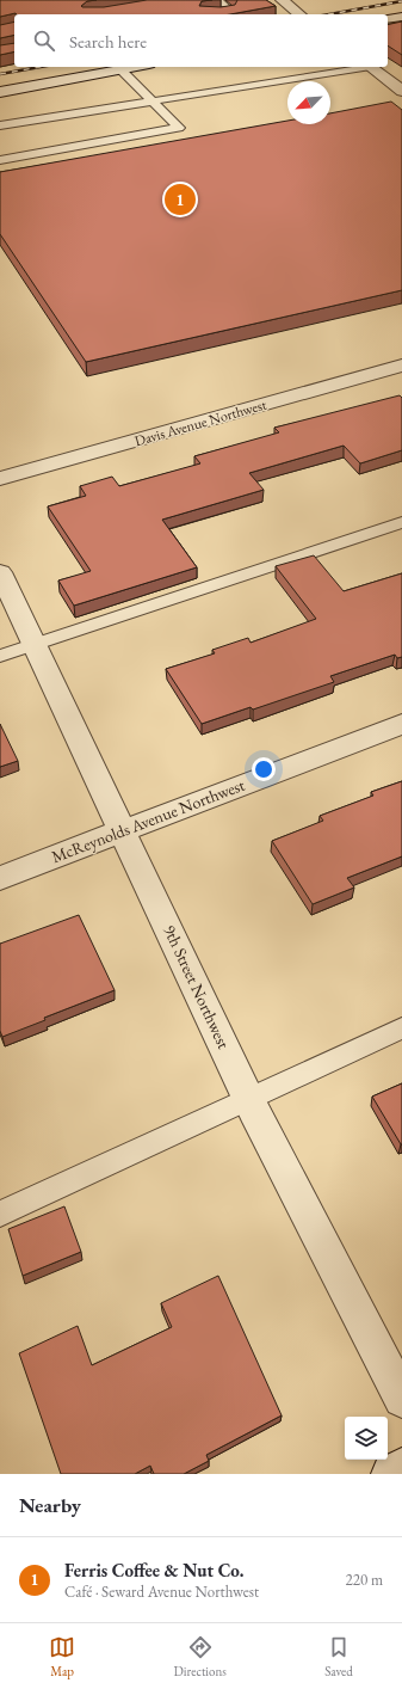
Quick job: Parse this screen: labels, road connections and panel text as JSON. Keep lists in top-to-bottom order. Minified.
{"streets":{"street":["Davis Avenue Northwest","McReynolds Avenue Northwest","9th Street Northwest"]},"crossings":[["McReynolds Avenue Northwest","9th Street Northwest"]],"north":"bottom left","page":{"search":"Search here","pins":"1","heading":"Nearby","list":[{"mark":"1","name":"Ferris Coffee & Nut Co.","note":"Café · Seward Avenue Northwest","value":"220 m"}],"nav":["Map","Directions","Saved"]}}
